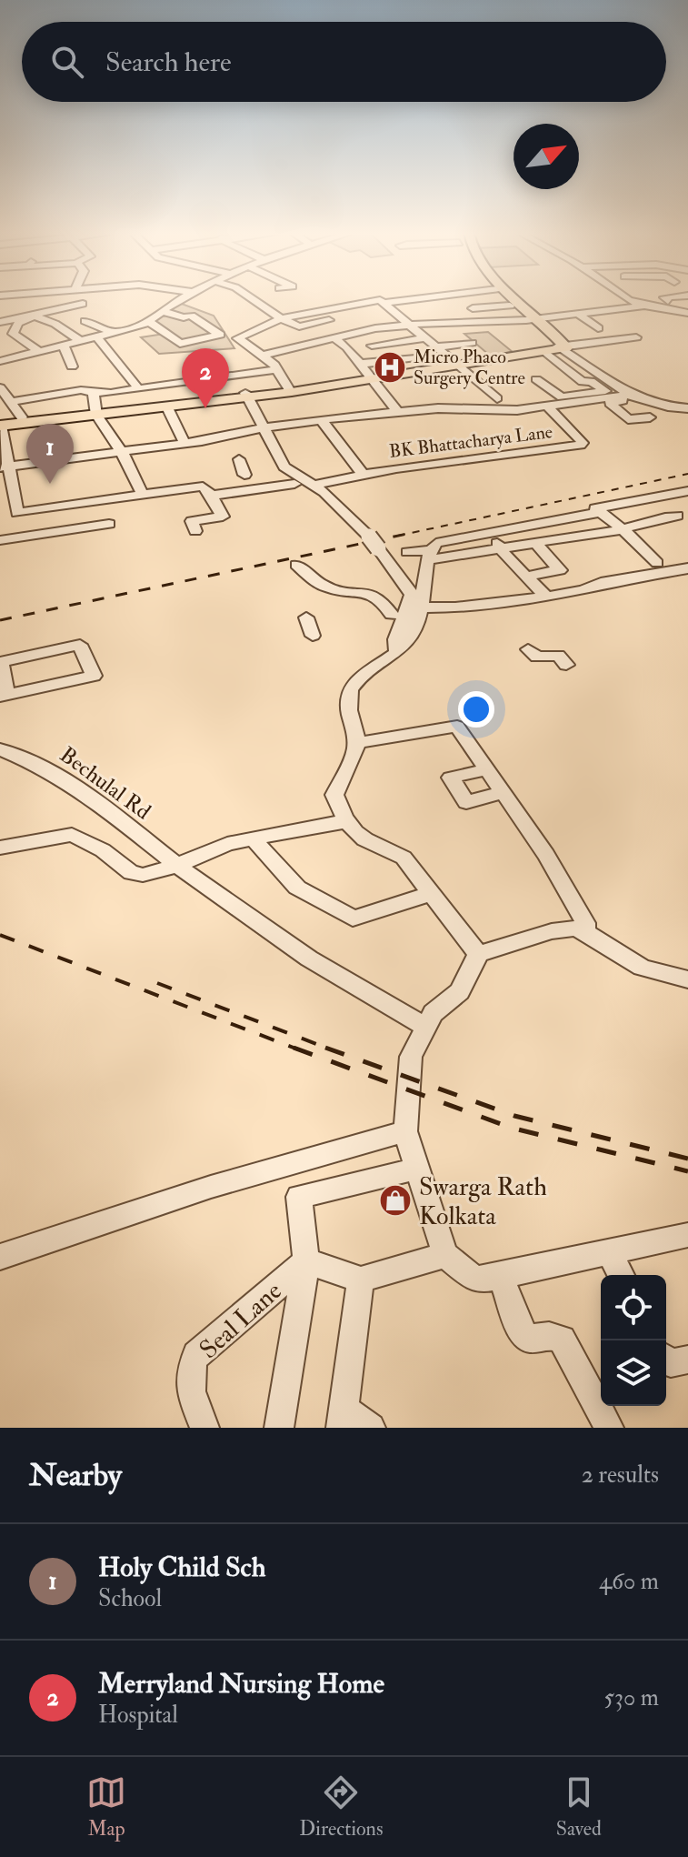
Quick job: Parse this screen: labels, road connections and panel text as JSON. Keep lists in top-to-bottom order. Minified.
{"streets":{"street":["BK Bhattacharya Lane","Bechulal Rd","Seal Lane"]},"places":{"hospital":["Micro Phaco Surgery Centre"],"shop":["Swarga Rath Kolkata"]},"north":"top right","page":{"search":"Search here","pins":["2","1"],"heading":["Nearby","2 results"],"list":[{"mark":"1","name":"Holy Child Sch","note":"School","value":"460 m"},{"mark":"2","name":"Merryland Nursing Home","note":"Hospital","value":"530 m"}],"nav":["Map","Directions","Saved"]}}
